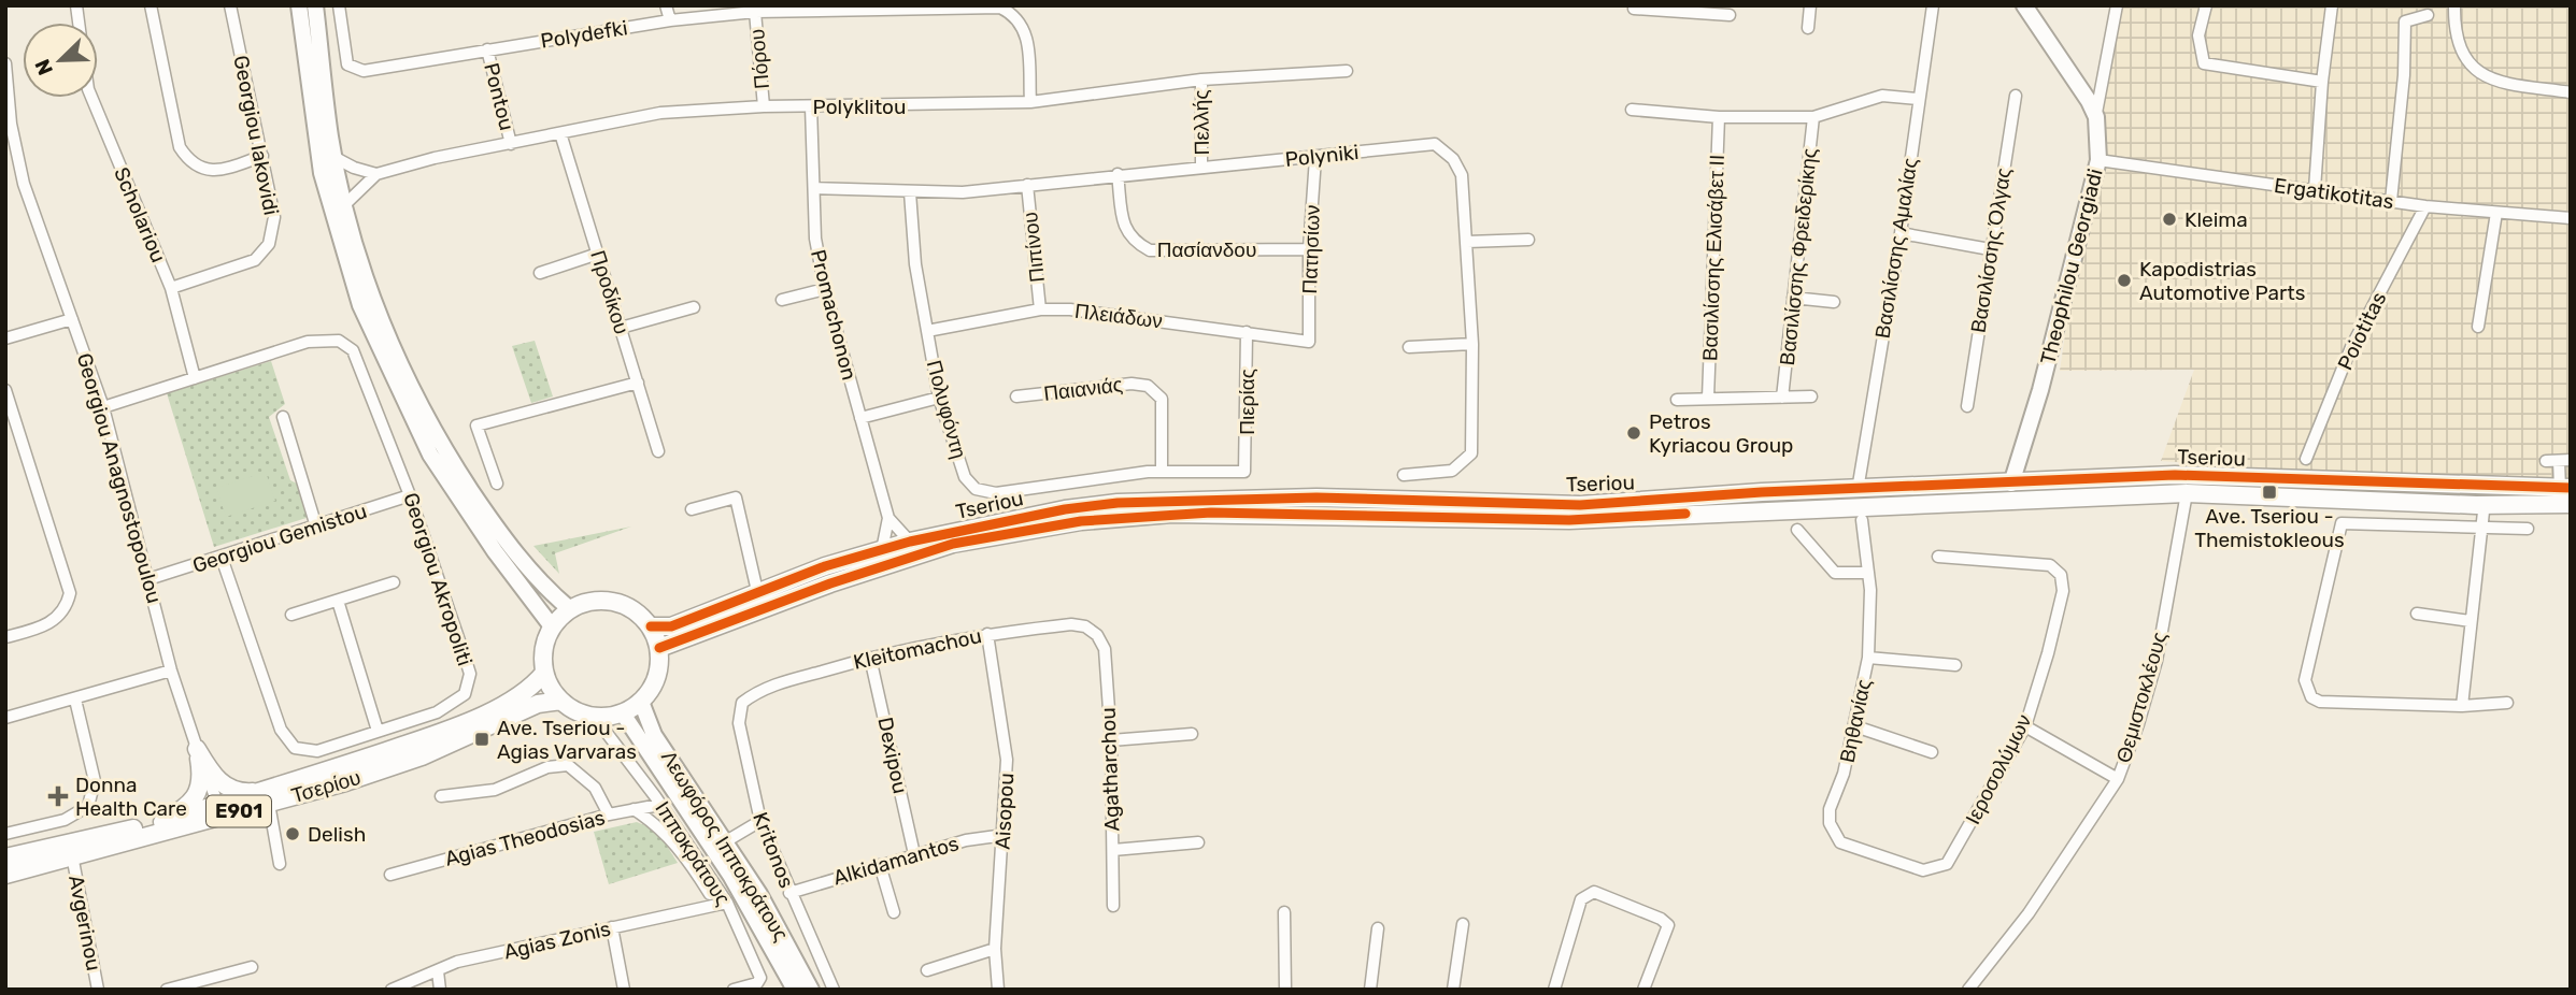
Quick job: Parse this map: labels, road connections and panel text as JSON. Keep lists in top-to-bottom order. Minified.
{"streets":{"main road":["Theophilou Georgiadi","Tseriou","Τσερίου","E901","Λεωφόρος Ιπποκράτους"],"street":["Polydefki","Πόρου","Pontou","Polyklitou","Πελλής","Georgiou Iakovidi","Polyniki","Ergatikotitas","Scholariou","Πιπίνου","Βασιλίσσης Αμαλίας","Πασίανδου","Πατησίων","Βασιλίσσης Όλγας","Βασιλίσσης Φρειδερίκης","Βασιλίσσης Ελισάβετ ΙΙ","Προδίκου","Promachonon","Πλειάδων","Poiotitas","Παιανιάς","Πιερίας","Πολυφόντη","Georgiou Anagnostopoulou","Georgiou Gemistou","Georgiou Akropoliti","Kleitomachou","Θεμιστοκλέους","Βηθανίας","Dexipou","Agatharchou","Ιεροσολύμων","Aisopou","Agias Theodosias","Kritonos","Ιπποκράτους","Alkidamantos","Avgerinou","Agias Zonis"]},"crossings":[["Polydefki","Πόρου"],["Polydefki","Pontou"],["Polydefki","Polyklitou"],["Πόρου","Polyklitou"],["Pontou","Polyklitou"],["Polyklitou","Πελλής"],["Polyklitou","Προδίκου"],["Polyklitou","Promachonon"],["Πελλής","Polyniki"],["Georgiou Iakovidi","Scholariou"],["Polyniki","Πιπίνου"],["Polyniki","Πασίανδου"],["Polyniki","Πατησίων"],["Polyniki","Promachonon"],["Polyniki","Πολυφόντη"],["Ergatikotitas","Theophilou Georgiadi"],["Ergatikotitas","Poiotitas"],["Scholariou","Georgiou Akropoliti"],["Πιπίνου","Πλειάδων"],["Βασιλίσσης Αμαλίας","Tseriou"],["Πασίανδου","Πατησίων"],["Πατησίων","Πλειάδων"],["Theophilou Georgiadi","Tseriou"],["Promachonon","Tseriou"],["Πλειάδων","Πιερίας"],["Πλειάδων","Πολυφόντη"],["Παιανιάς","Πολυφόντη"],["Πιερίας","Πολυφόντη"],["Tseriou","Θεμιστοκλέους"],["Tseriou","Τσερίου"],["Tseriou","Λεωφόρος Ιπποκράτους"],["Georgiou Anagnostopoulou","Georgiou Gemistou"],["Georgiou Anagnostopoulou","Georgiou Akropoliti"],["Georgiou Anagnostopoulou","E901"],["Georgiou Gemistou","Georgiou Akropoliti"],["Kleitomachou","Dexipou"],["Kleitomachou","Agatharchou"],["Kleitomachou","Aisopou"],["Kleitomachou","Kritonos"],["Βηθανίας","Ιεροσολύμων"],["Dexipou","Alkidamantos"],["Τσερίου","E901"],["Τσερίου","Λεωφόρος Ιπποκράτους"],["Τσερίου","Avgerinou"],["Aisopou","Alkidamantos"],["Agias Theodosias","Ιπποκράτους"],["Kritonos","Alkidamantos"],["Ιπποκράτους","Agias Zonis"]],"places":{"other":["Kleima","Kapodistrias Automotive Parts","Petros Kyriacou Group","Delish"],"transit":["Ave. Tseriou - Themistokleous","Ave. Tseriou - Agias Varvaras"],"health":["Donna Health Care"]},"north":"bottom left"}
